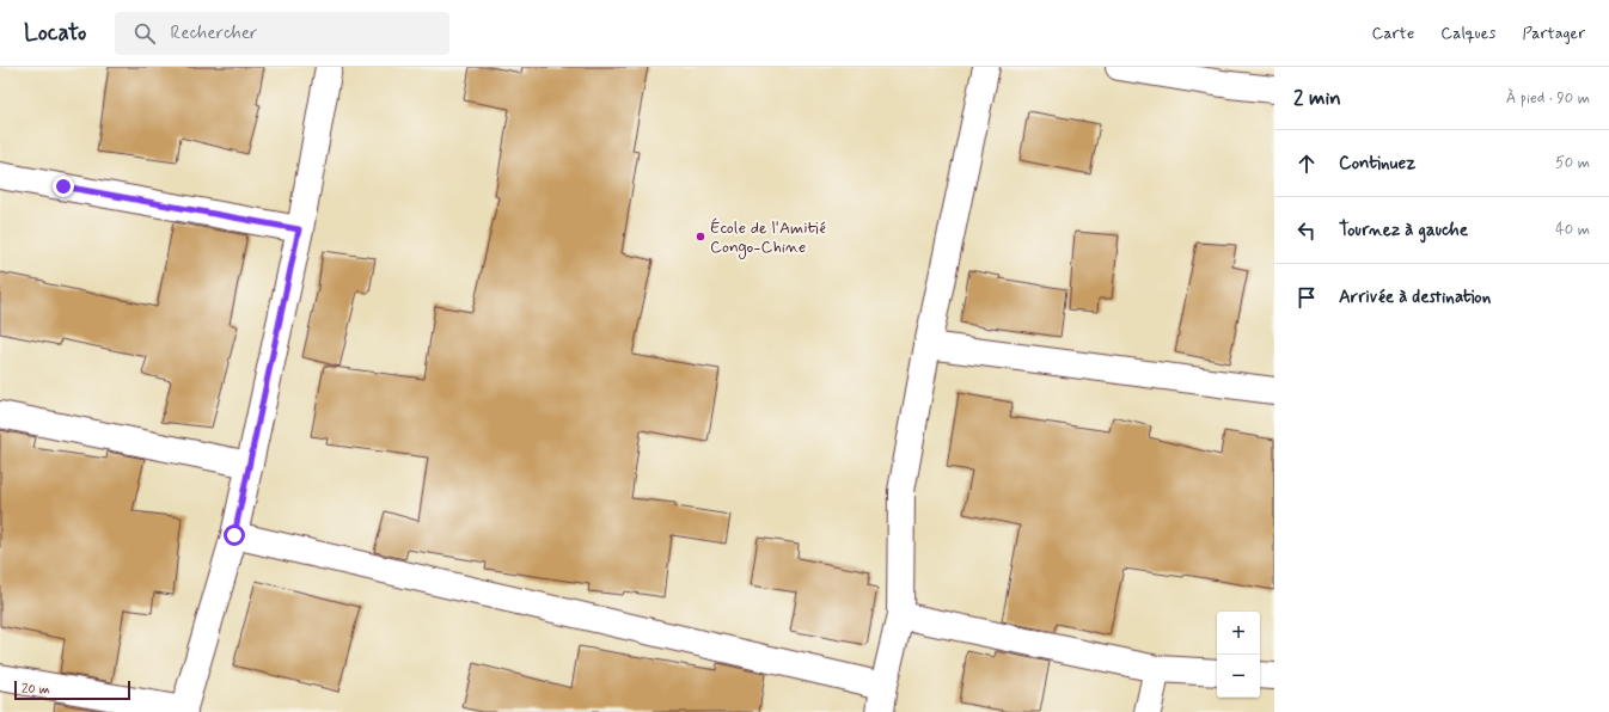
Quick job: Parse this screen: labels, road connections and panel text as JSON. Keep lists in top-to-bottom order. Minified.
{"places":["École de l'Amitié Congo-Chine"],"scale_bar":"20 m","page":{"header":"Locato","search":"Rechercher","nav":["Carte","Calques","Partager"],"heading":["2 min","À pied · 90 m"],"list":[["Continuez","50 m"],["Tournez à gauche","40 m"],"Arrivée à destination"],"map_buttons":["+","−"],"scale":"20 m"}}
